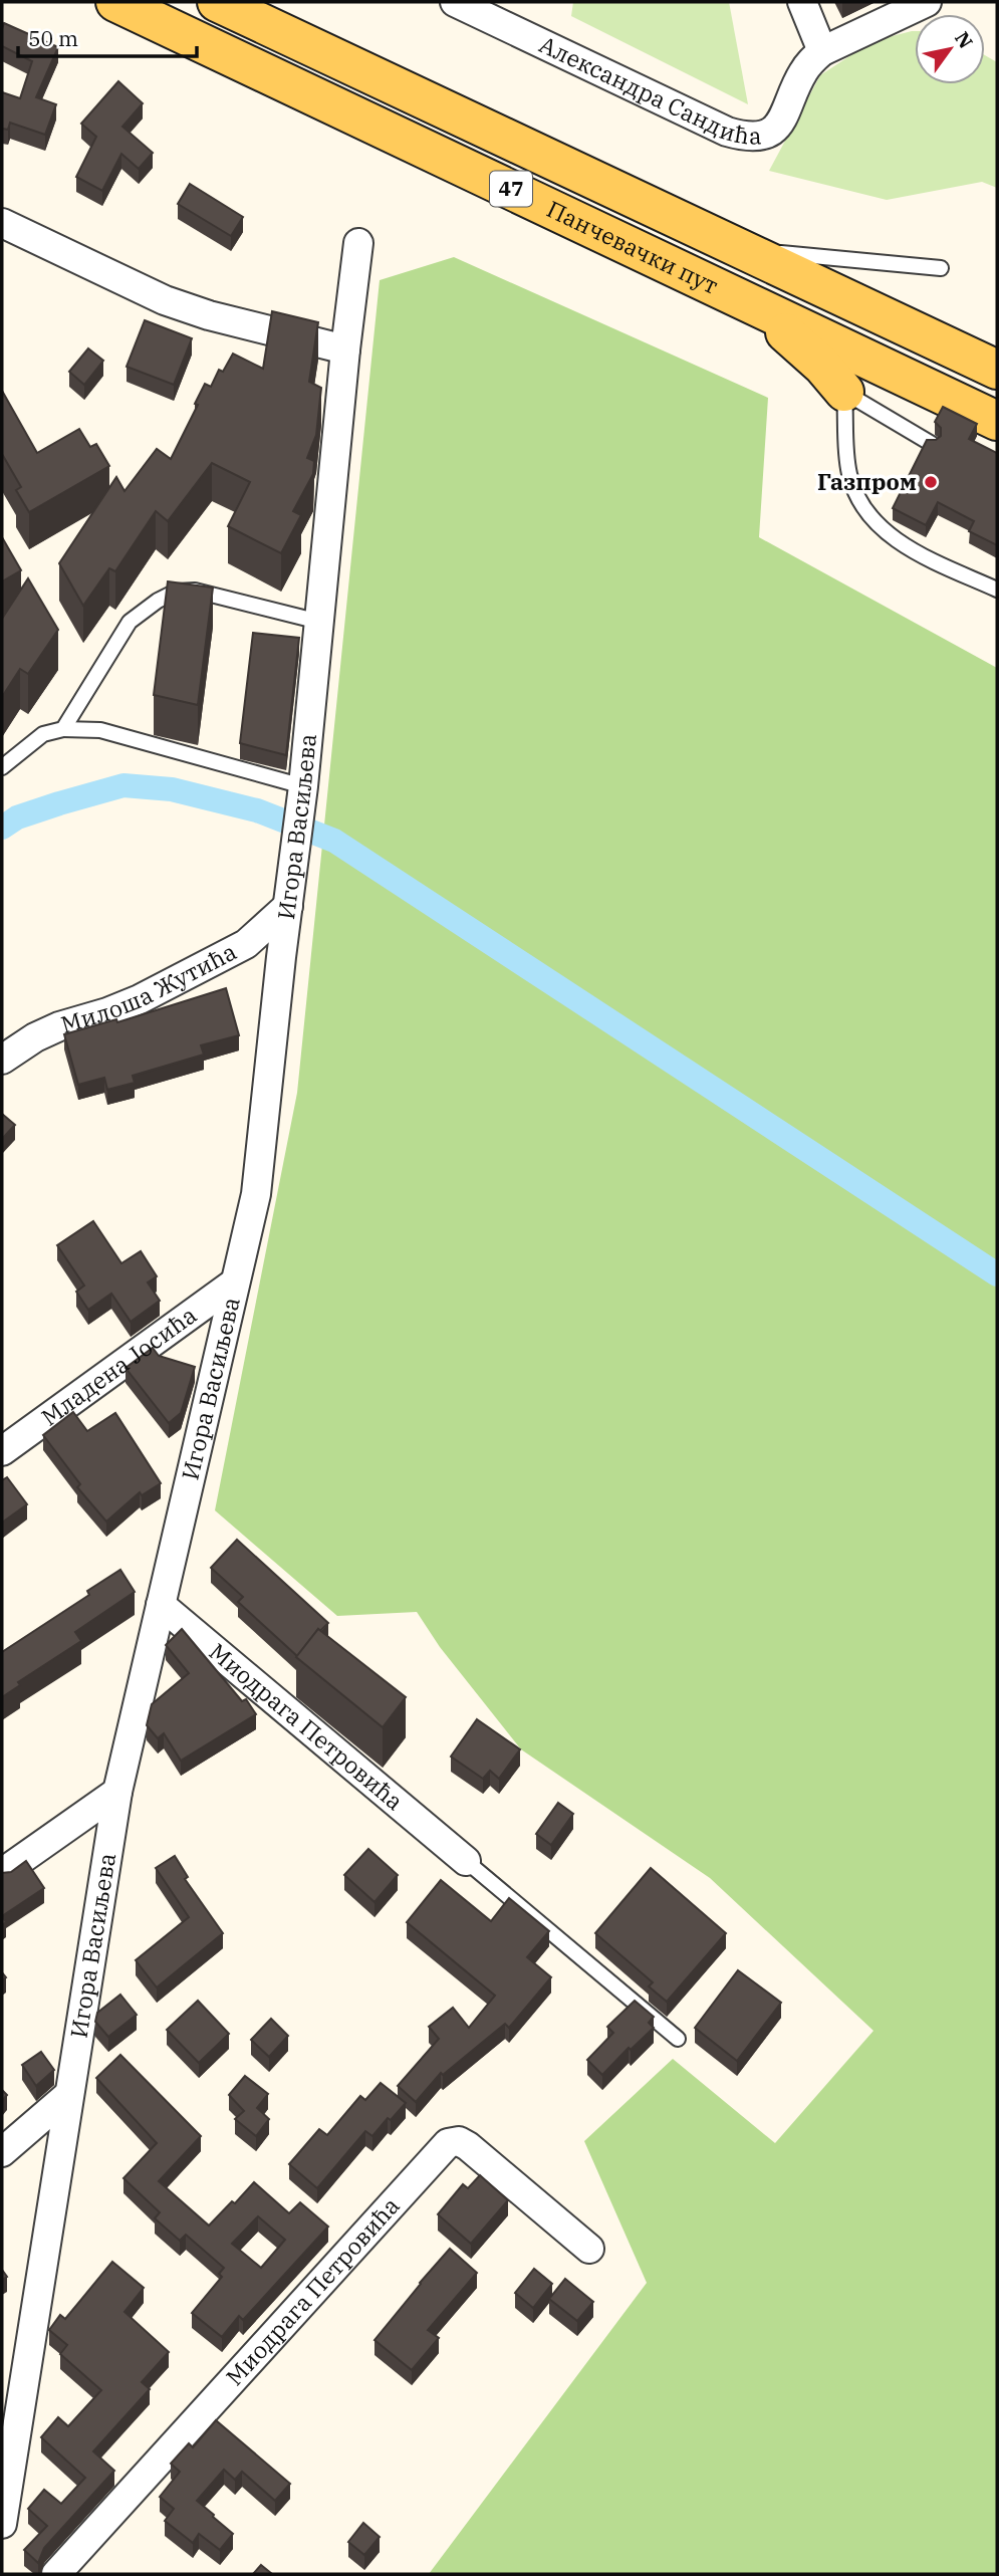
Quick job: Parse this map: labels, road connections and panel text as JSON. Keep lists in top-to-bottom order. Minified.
{"streets":{"main road":["47","Панчевачки пут"],"street":["Александра Сандића","Игора Васиљева","Милоша Жутића","Младена Јосића","Миодрага Петровића"]},"crossings":[["Игора Васиљева","Милоша Жутића"],["Игора Васиљева","Младена Јосића"],["Игора Васиљева","Миодрага Петровића"]],"places":["Газпром"],"scale_bar":"50 m","north":"top right"}
